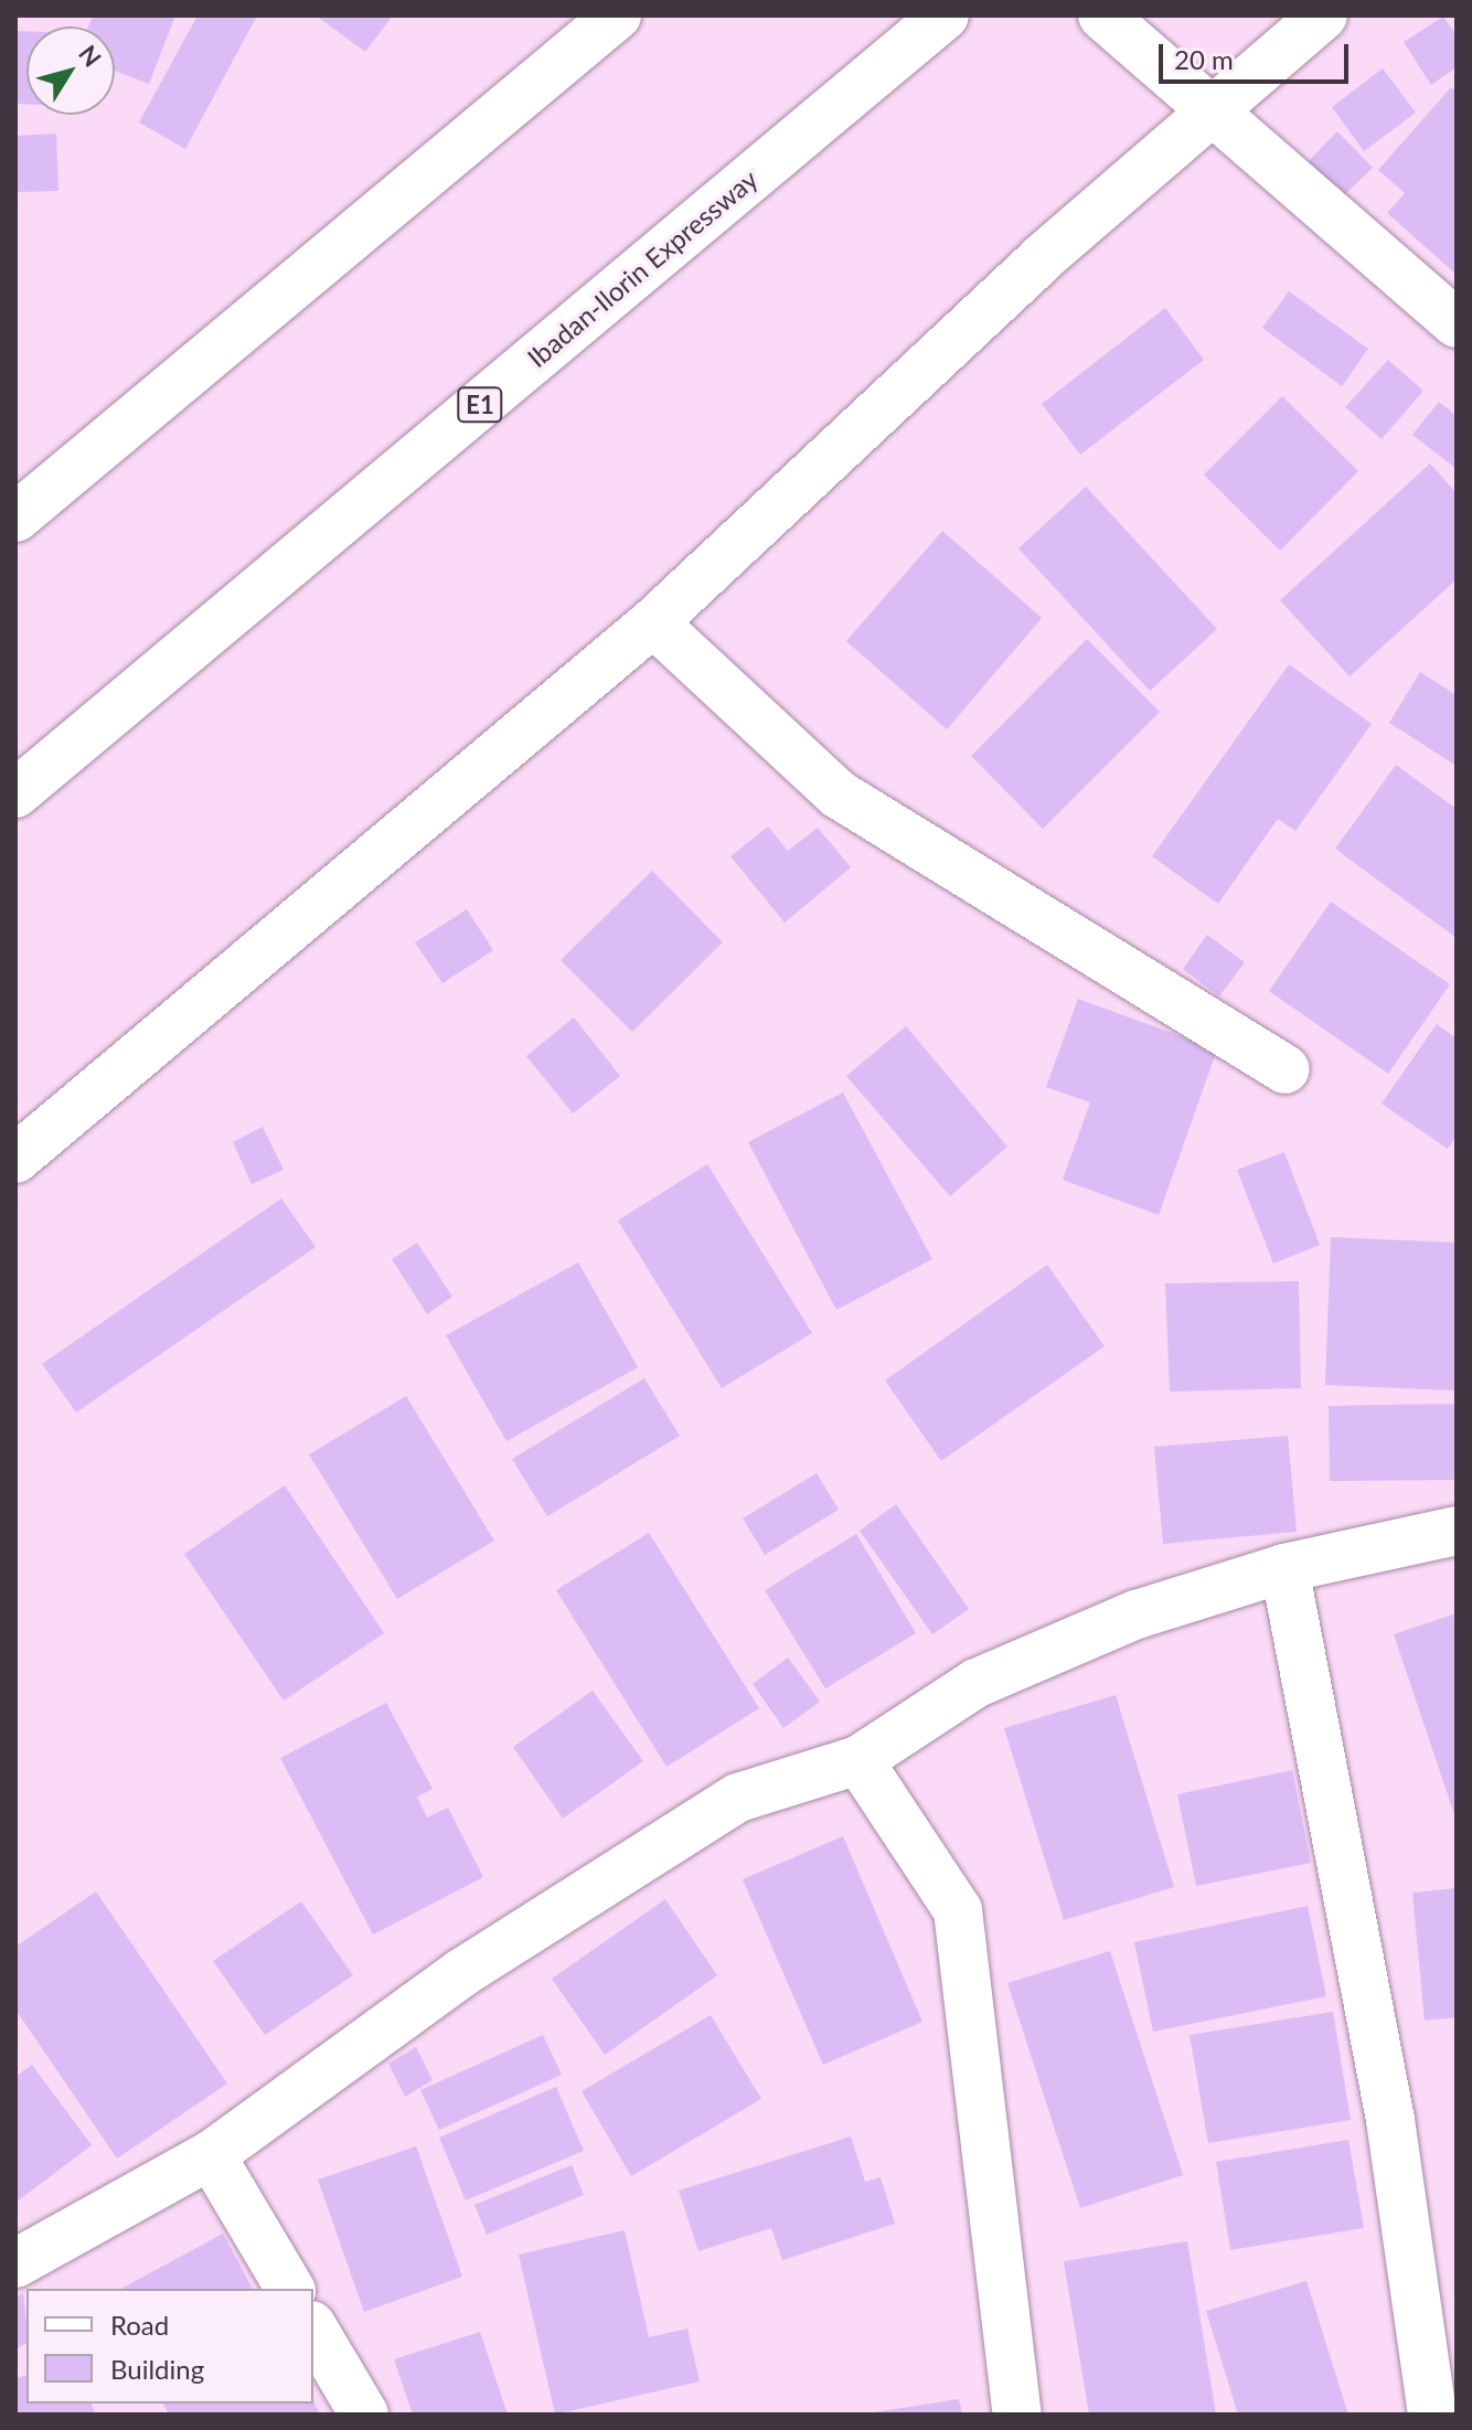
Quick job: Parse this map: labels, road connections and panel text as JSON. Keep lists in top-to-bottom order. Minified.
{"streets":{"main road":["Ibadan-Ilorin Expressway","E1"]},"legend":["Road","Building"],"scale_bar":"20 m","north":"top right"}
